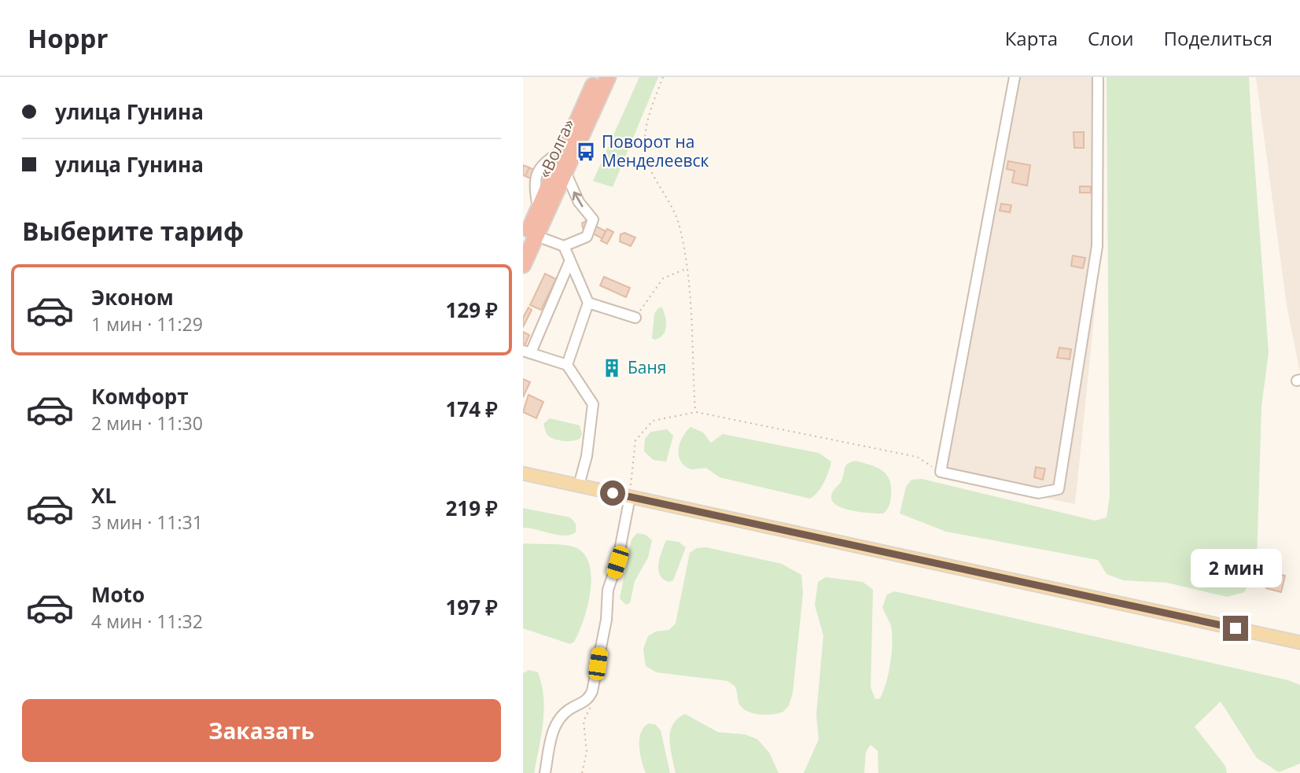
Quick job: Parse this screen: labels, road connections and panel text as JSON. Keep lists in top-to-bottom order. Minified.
{"streets":{"highway":["«Волга»"]},"places":{"bus stop":["Поворот на Менделеевск"],"building":["Баня"]},"page":{"header":"Hoppr","nav":["Карта","Слои","Поделиться"],"banner":["улица Гунина","улица Гунина"],"heading":"Выберите тариф","list":[{"name":"Эконом","note":"1 мин · 11:29","value":"129 ₽"},{"name":"Комфорт","note":"2 мин · 11:30","value":"174 ₽"},{"name":"XL","note":"3 мин · 11:31","value":"219 ₽"},{"name":"Moto","note":"4 мин · 11:32","value":"197 ₽"}],"bubble":"2 мин","buttons":"Заказать"}}
